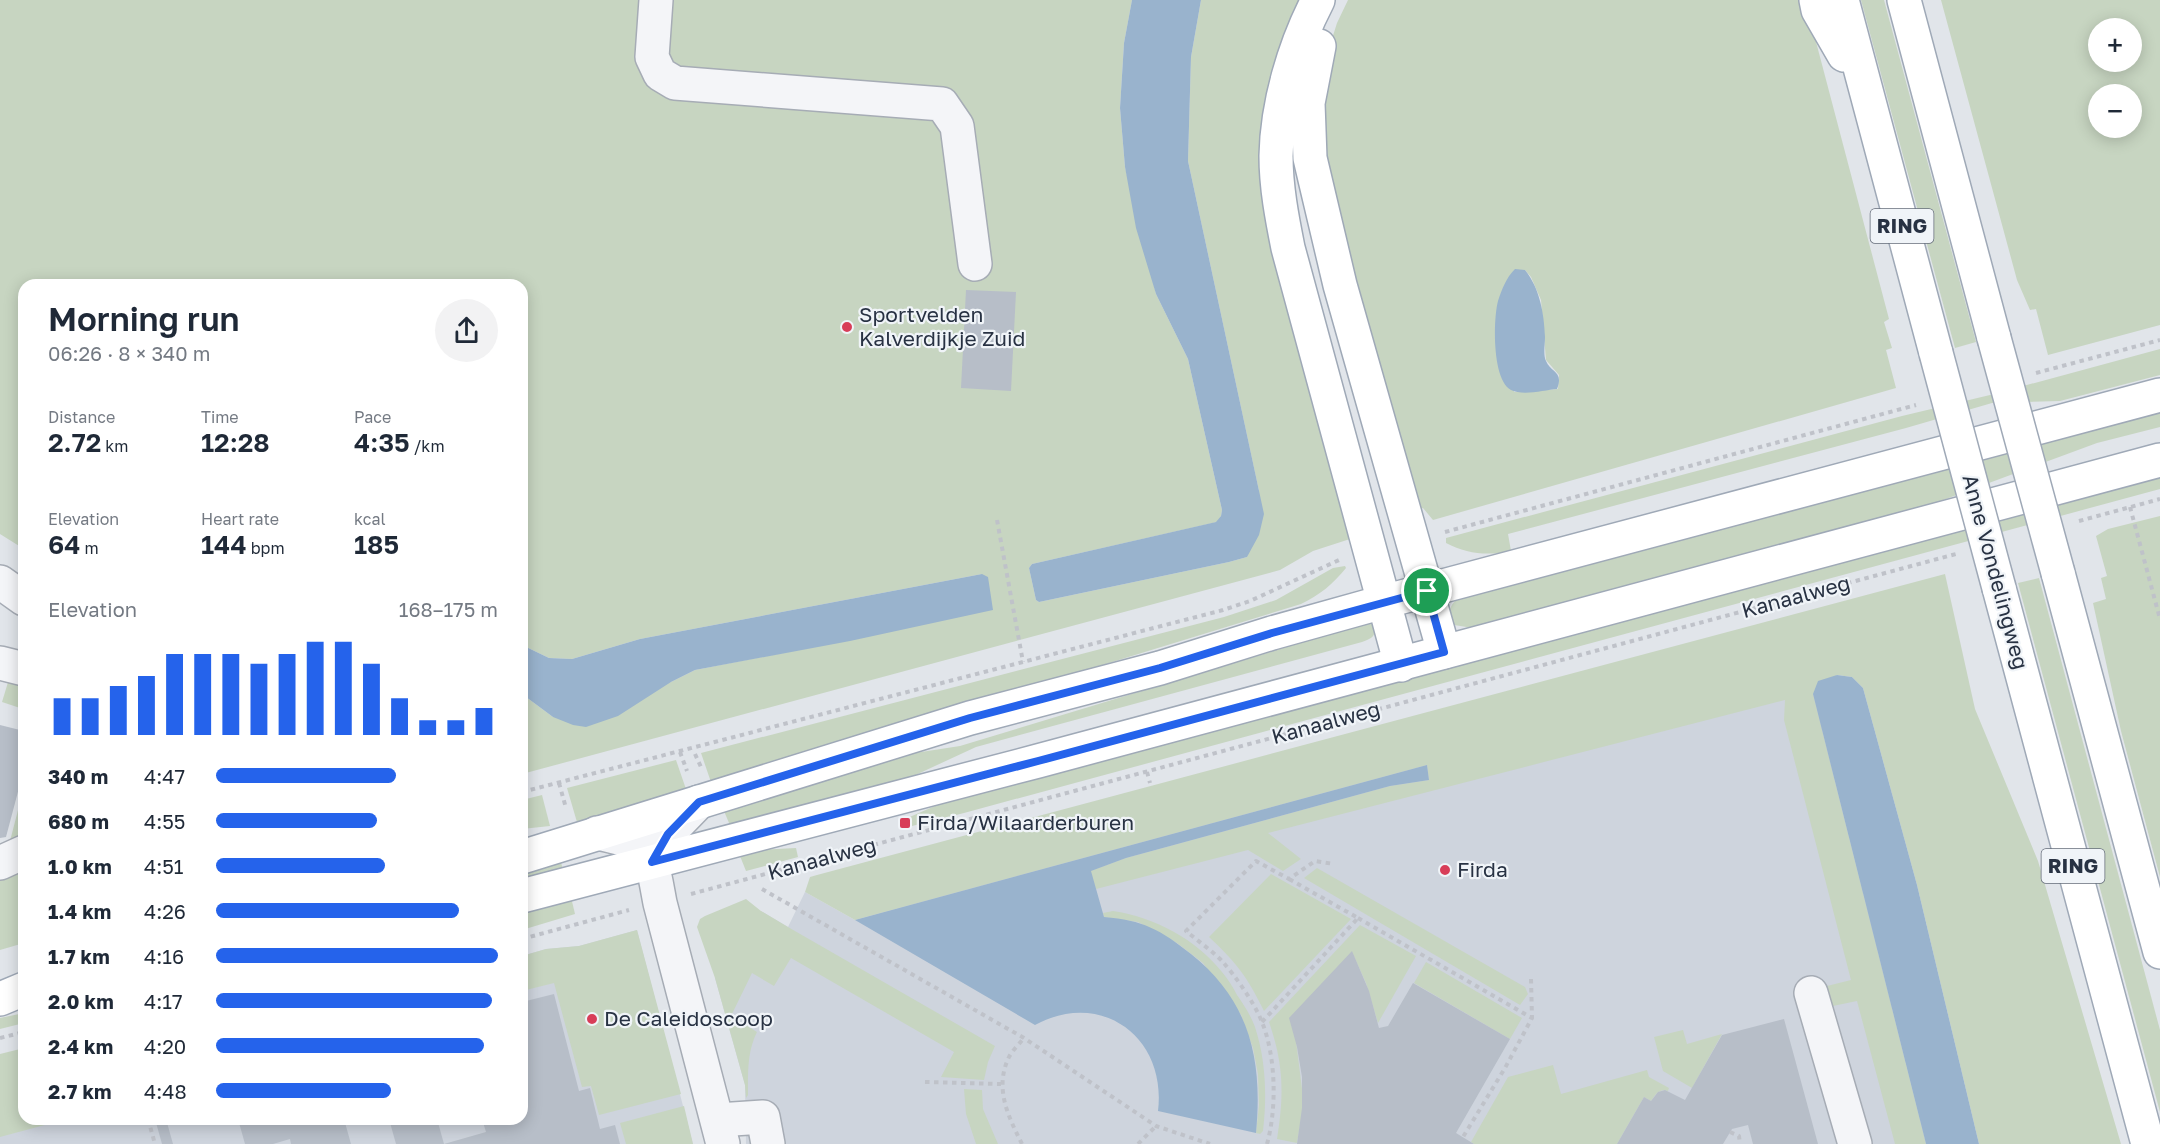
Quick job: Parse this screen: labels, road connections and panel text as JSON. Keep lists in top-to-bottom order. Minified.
{"streets":{"main road":["RING","Anne Vondelingweg","Kanaalweg"]},"places":{"other":["Sportvelden Kalverdijkje Zuid","Firda","De Caleidoscoop"],"transit":["Firda/Wilaarderburen"]},"page":{"map_buttons":["+","−"],"heading":["Morning run","06:26 · 8 × 340 m"],"stats":[["Distance","2.72 km"],["Time","12:28"],["Pace","4:35 /km"],["Elevation","64 m"],["Heart rate","144 bpm"],["kcal","185"]],"chart":["Elevation","168–175 m"],"list":[{"name":"340 m","note":"4:47"},{"name":"680 m","note":"4:55"},{"name":"1.0 km","note":"4:51"},{"name":"1.4 km","note":"4:26"},{"name":"1.7 km","note":"4:16"},{"name":"2.0 km","note":"4:17"},{"name":"2.4 km","note":"4:20"},{"name":"2.7 km","note":"4:48"}]}}
